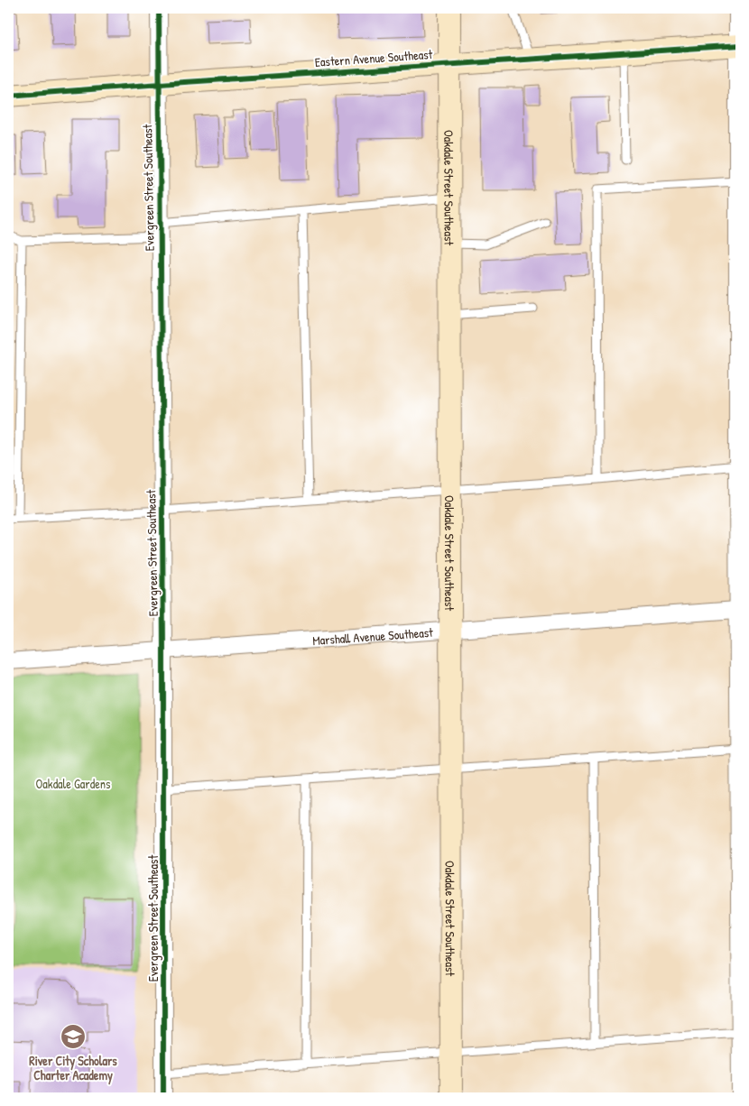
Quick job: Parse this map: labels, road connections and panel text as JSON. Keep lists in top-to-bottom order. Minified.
{"streets":{"street":["Eastern Avenue Southeast","Evergreen Street Southeast","Oakdale Street Southeast","Marshall Avenue Southeast"]},"crossings":[["Eastern Avenue Southeast","Evergreen Street Southeast"],["Eastern Avenue Southeast","Oakdale Street Southeast"],["Evergreen Street Southeast","Marshall Avenue Southeast"],["Oakdale Street Southeast","Marshall Avenue Southeast"]],"parks":["Oakdale Gardens"],"places":{"school or university":["River City Scholars Charter Academy"]}}
